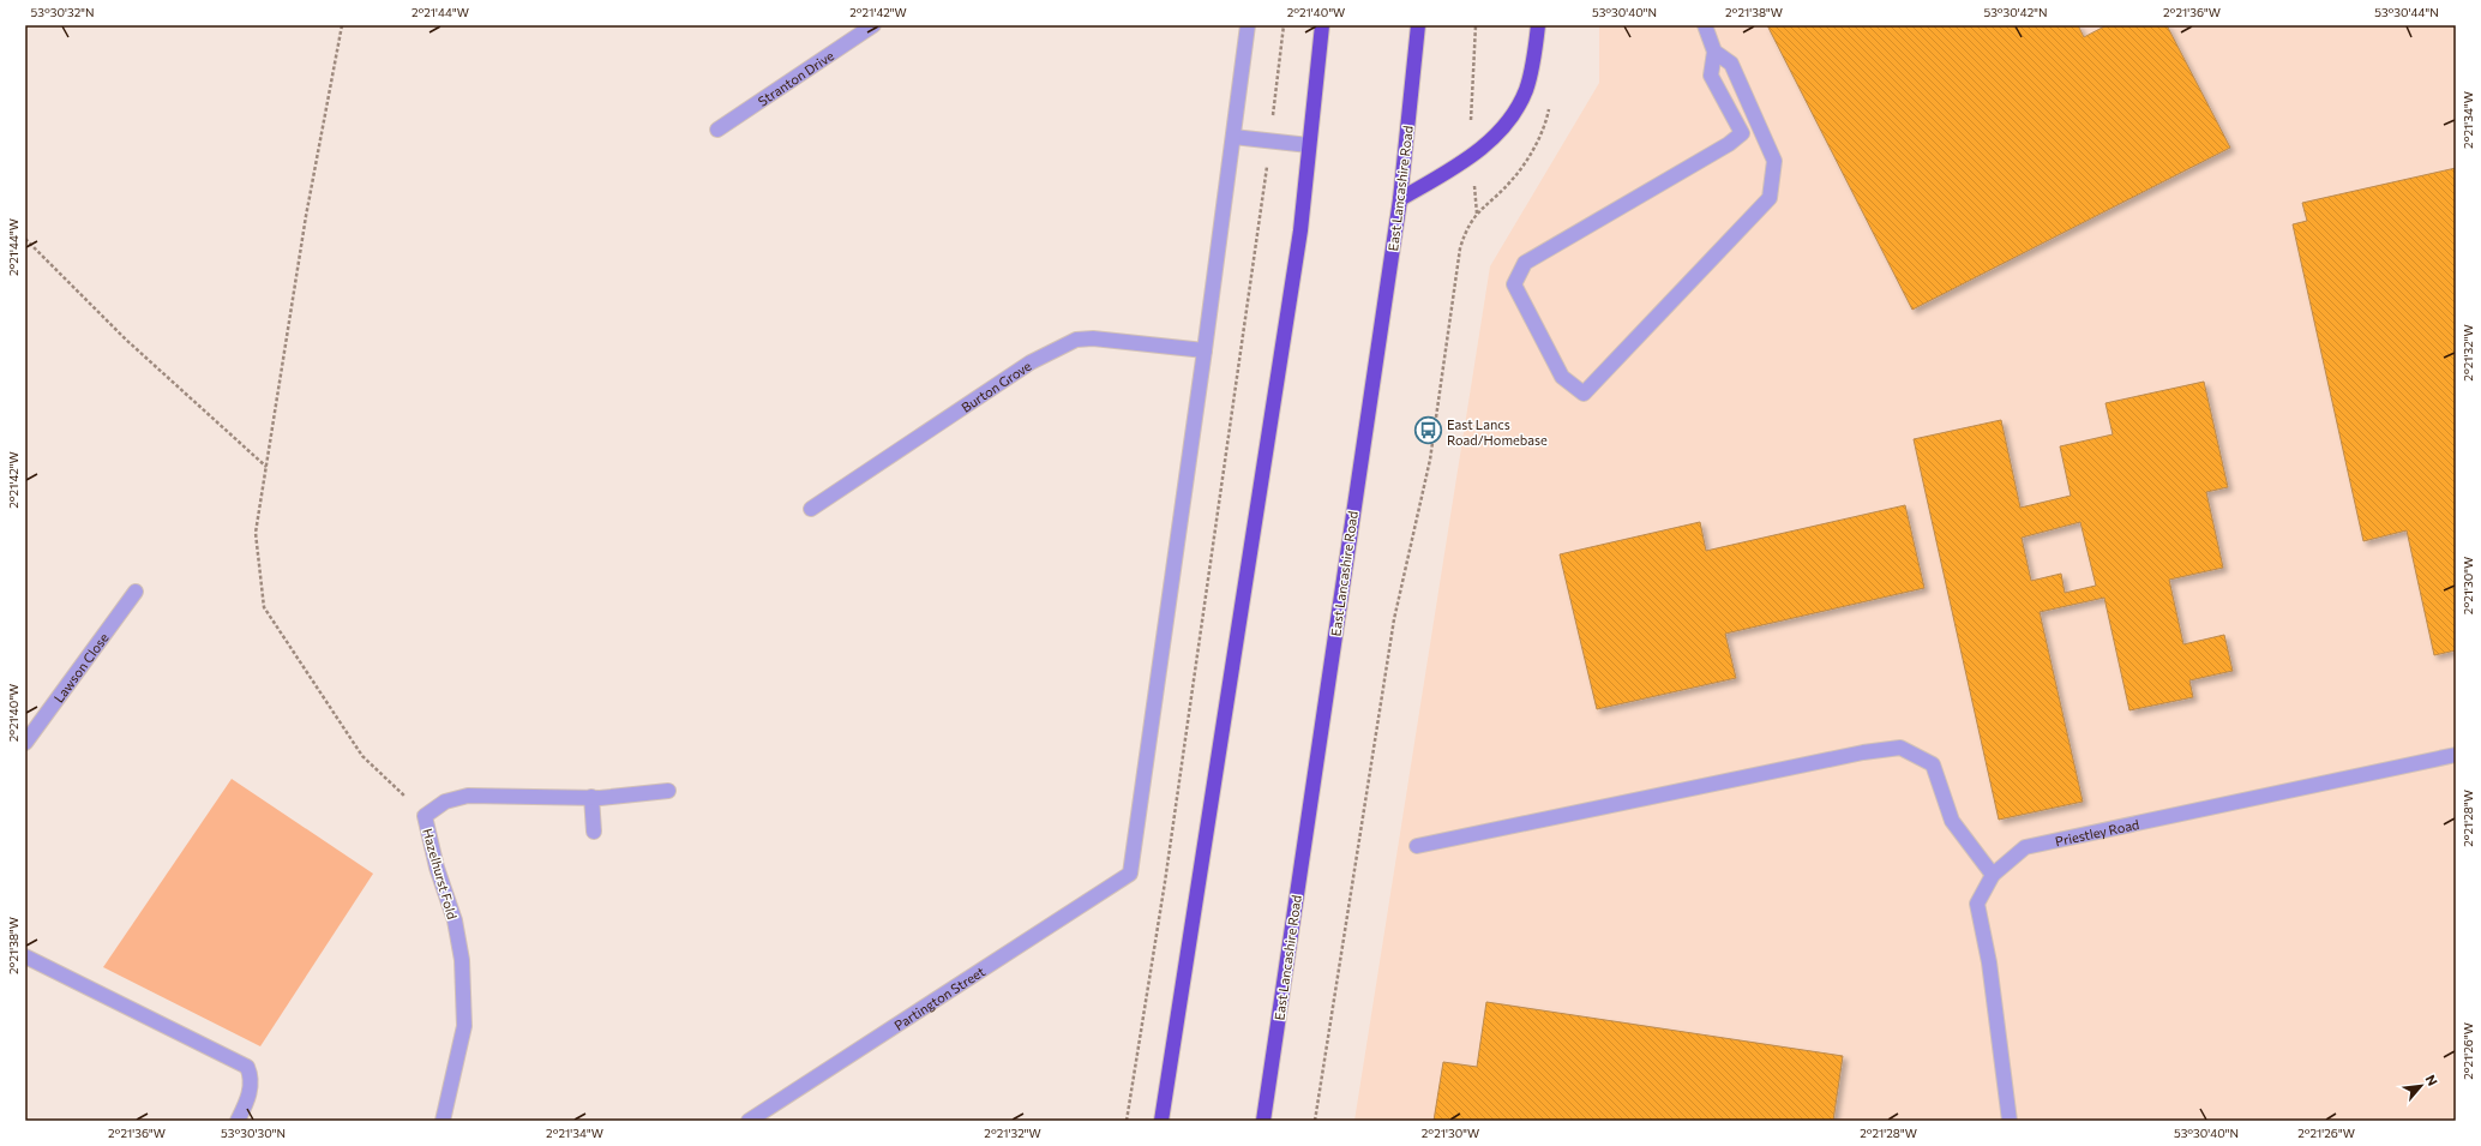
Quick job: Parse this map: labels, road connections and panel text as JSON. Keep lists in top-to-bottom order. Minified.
{"streets":{"highway":["East Lancashire Road"],"street":["Stranton Drive","Burton Grove","Lawson Close","Priestley Road","Hazelhurst Fold","Partington Street"]},"crossings":[["Burton Grove","Partington Street"]],"places":{"bus stop":["East Lancs Road/Homebase"]},"north":"top right","coordinates":["53°30'32\"N","2°21'44\"W","2°21'42\"W","2°21'40\"W","53°30'40\"N","2°21'38\"W","53°30'42\"N","2°21'36\"W","53°30'44\"N","2°21'34\"W","2°21'32\"W","2°21'30\"W","2°21'28\"W","2°21'26\"W","53°30'30\"N"]}
